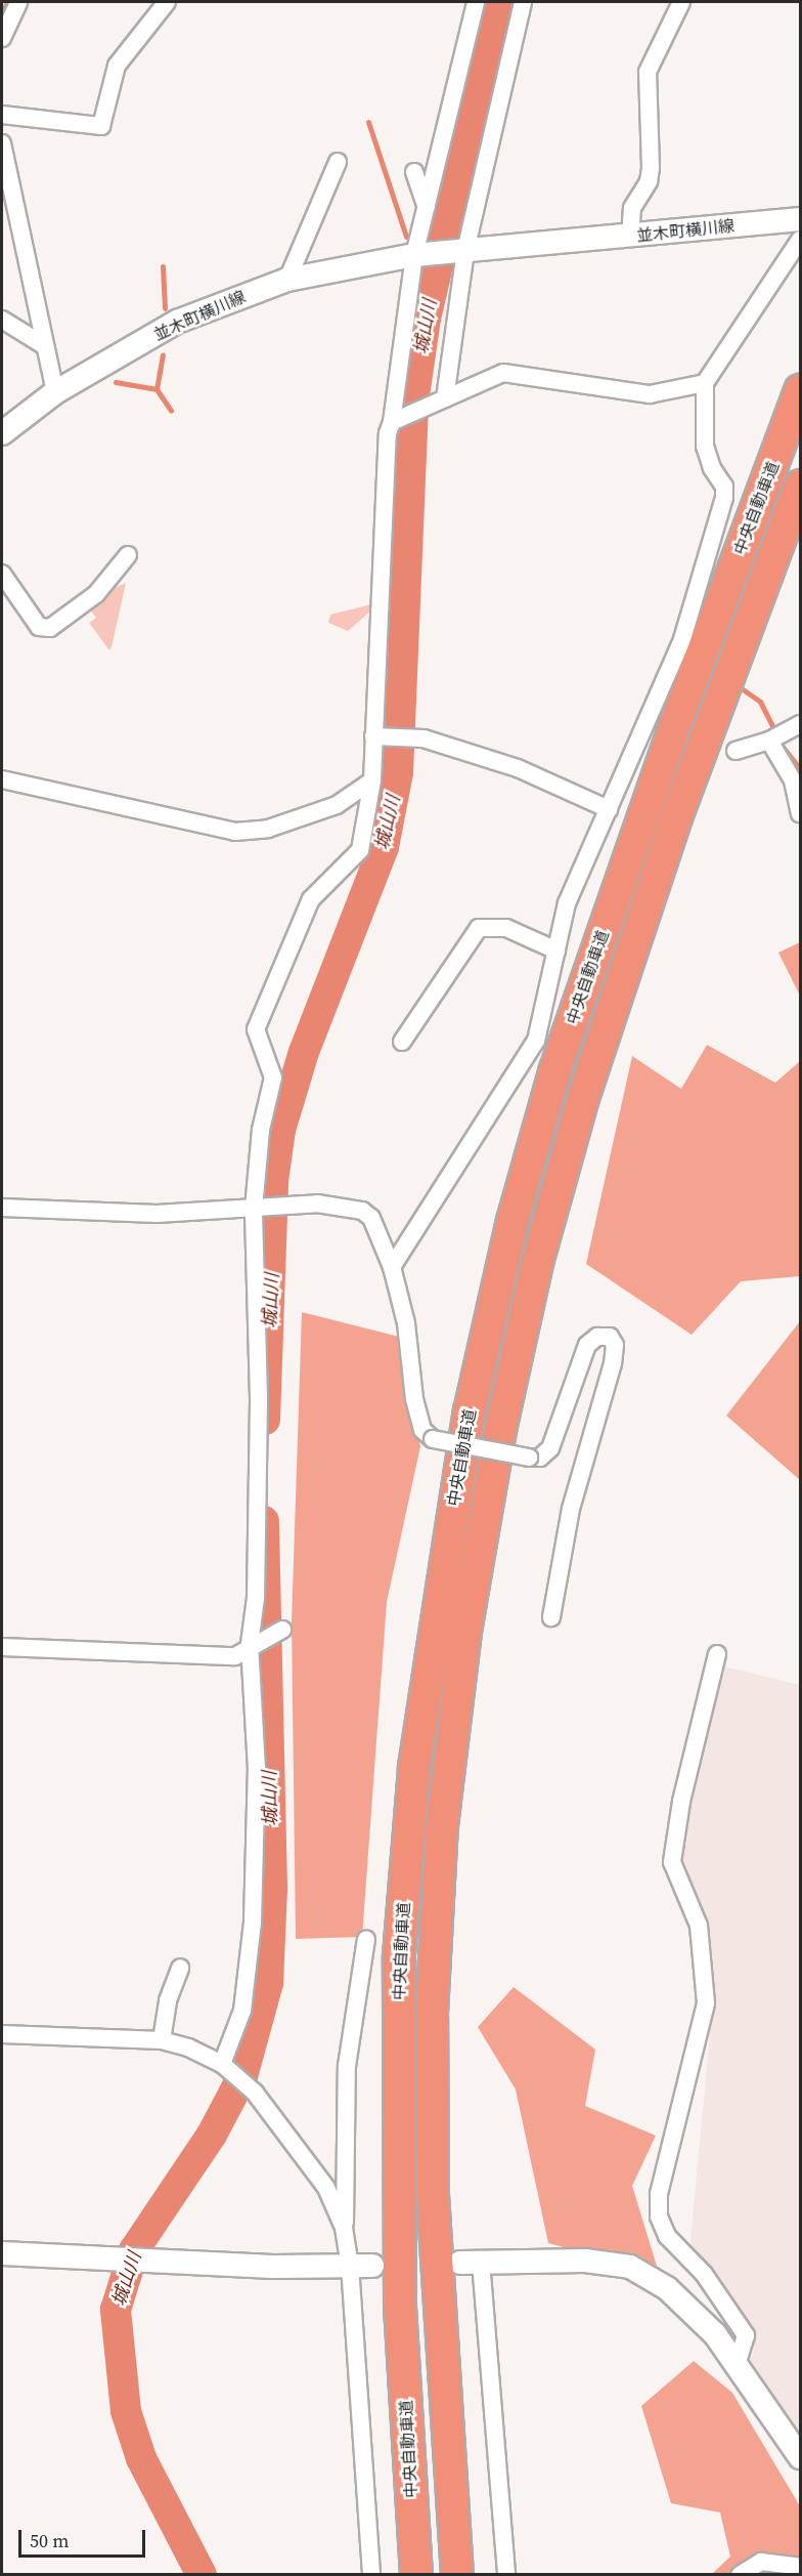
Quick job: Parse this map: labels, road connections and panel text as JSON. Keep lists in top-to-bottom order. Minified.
{"streets":{"highway":["中央自動車道"],"street":["並木町横川線"]},"water":["城山川"],"scale_bar":"50 m"}
